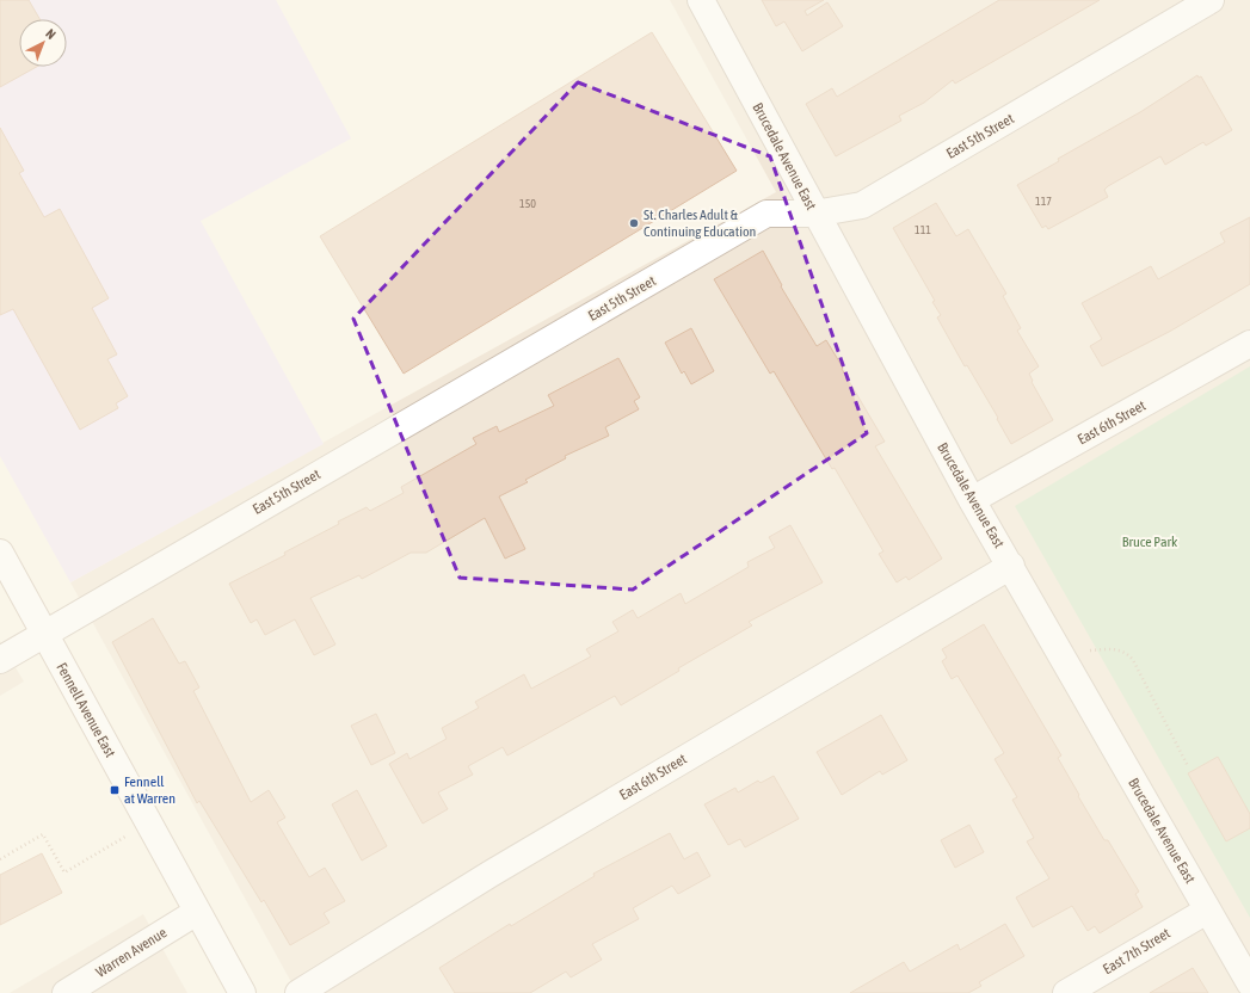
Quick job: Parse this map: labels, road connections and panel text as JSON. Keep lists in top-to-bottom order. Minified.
{"streets":{"street":["East 5th Street","Brucedale Avenue East","East 6th Street","Fennell Avenue East","East 7th Street","Warren Avenue"]},"crossings":[["East 5th Street","Brucedale Avenue East"],["East 5th Street","Fennell Avenue East"],["Brucedale Avenue East","East 6th Street"],["Brucedale Avenue East","East 7th Street"],["Fennell Avenue East","Warren Avenue"]],"parks":["Bruce Park"],"places":{"other":["St. Charles Adult & Continuing Education"],"transit":["Fennell at Warren"]},"house_numbers":["117","150","111"],"north":"top right"}
